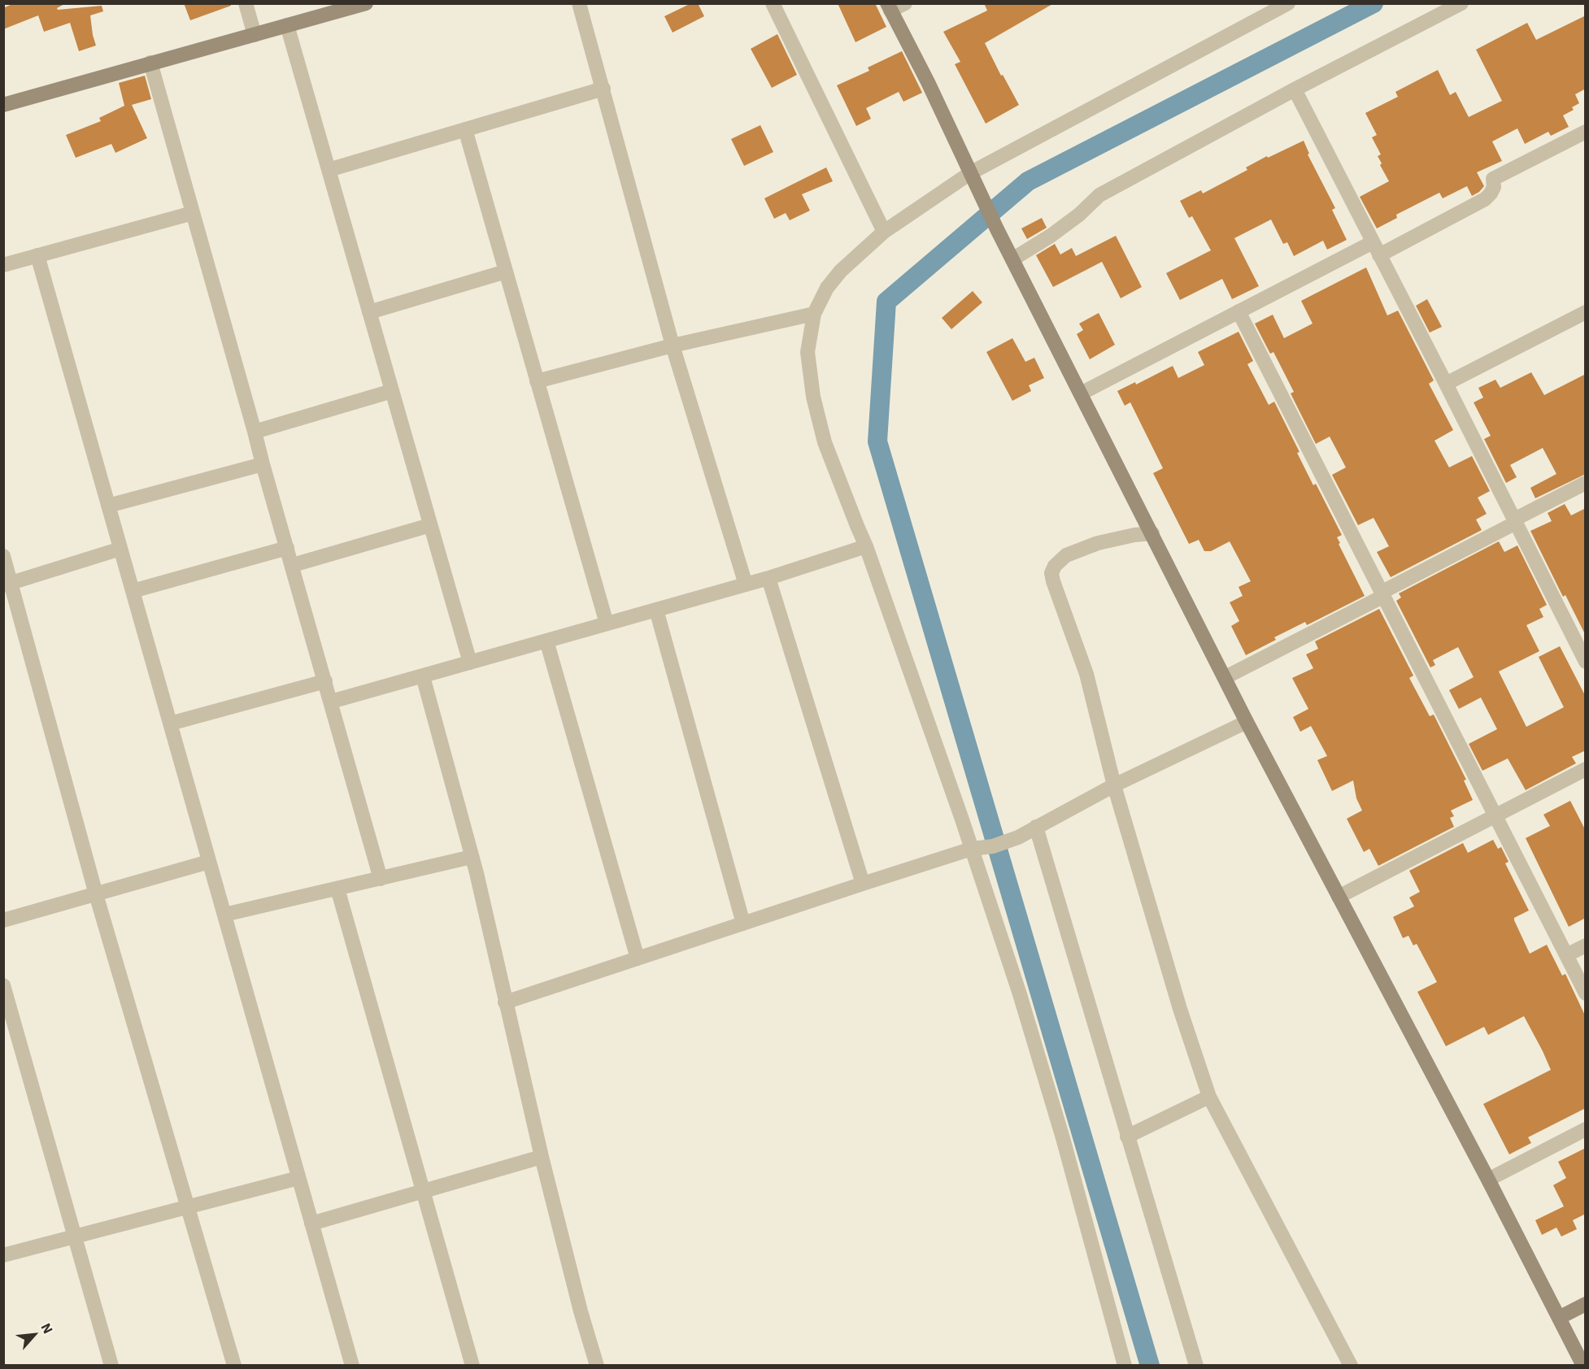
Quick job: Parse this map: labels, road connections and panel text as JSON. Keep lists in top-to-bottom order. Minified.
{"north":"top right"}
